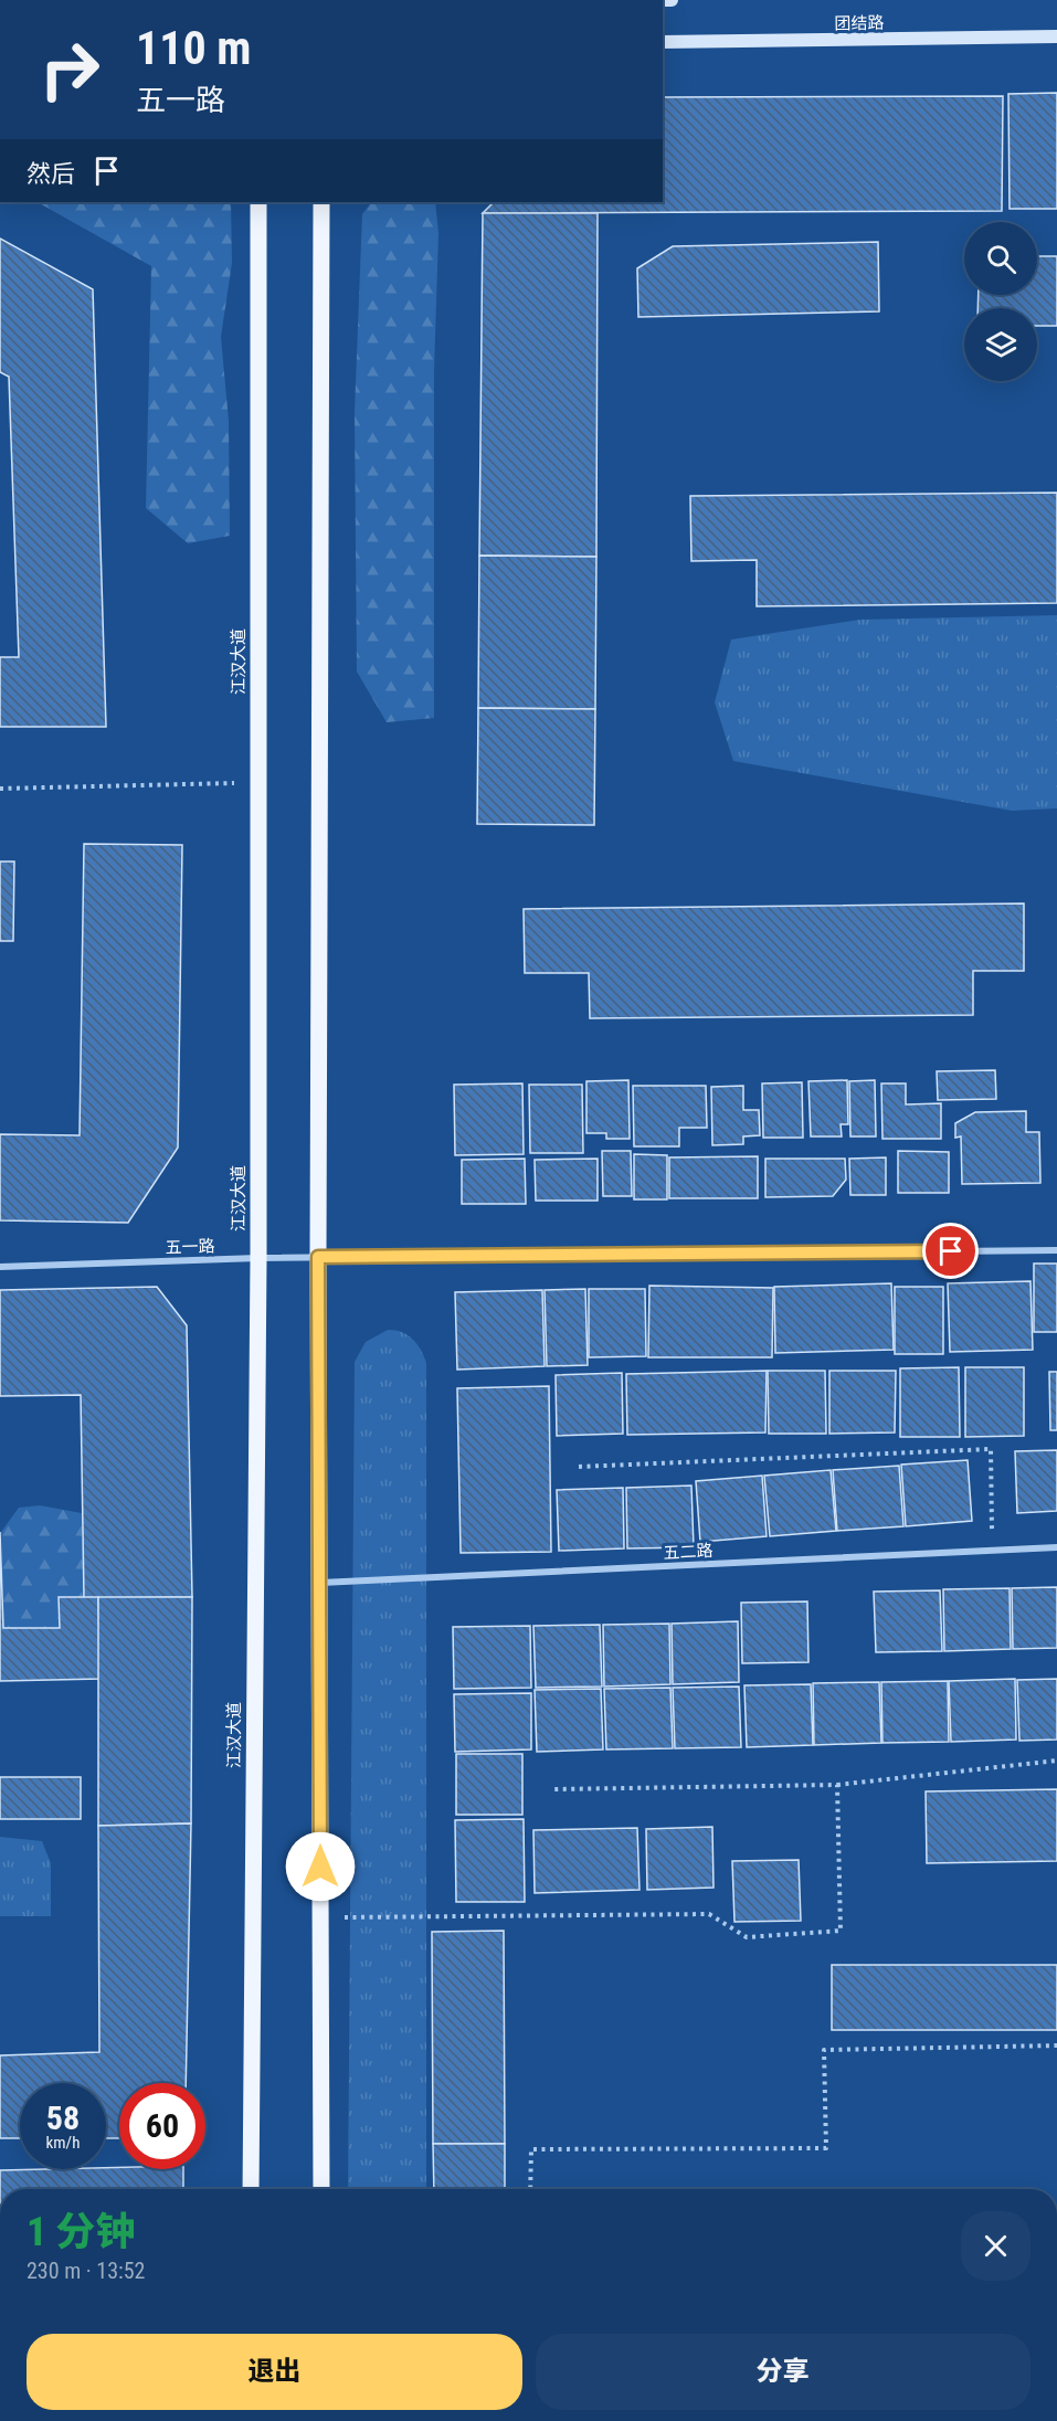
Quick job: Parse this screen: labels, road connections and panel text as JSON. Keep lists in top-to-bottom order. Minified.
{"streets":{"main road":["团结路","江汉大道"],"street":["五一路","五二路"]},"crossings":[["江汉大道","五一路"]],"page":{"turn":["110 m","五一路"],"then":"然后","speed":"58 km/h","limit":"60","heading":["1 分钟","230 m · 13:52"],"buttons":["退出","分享"]}}
